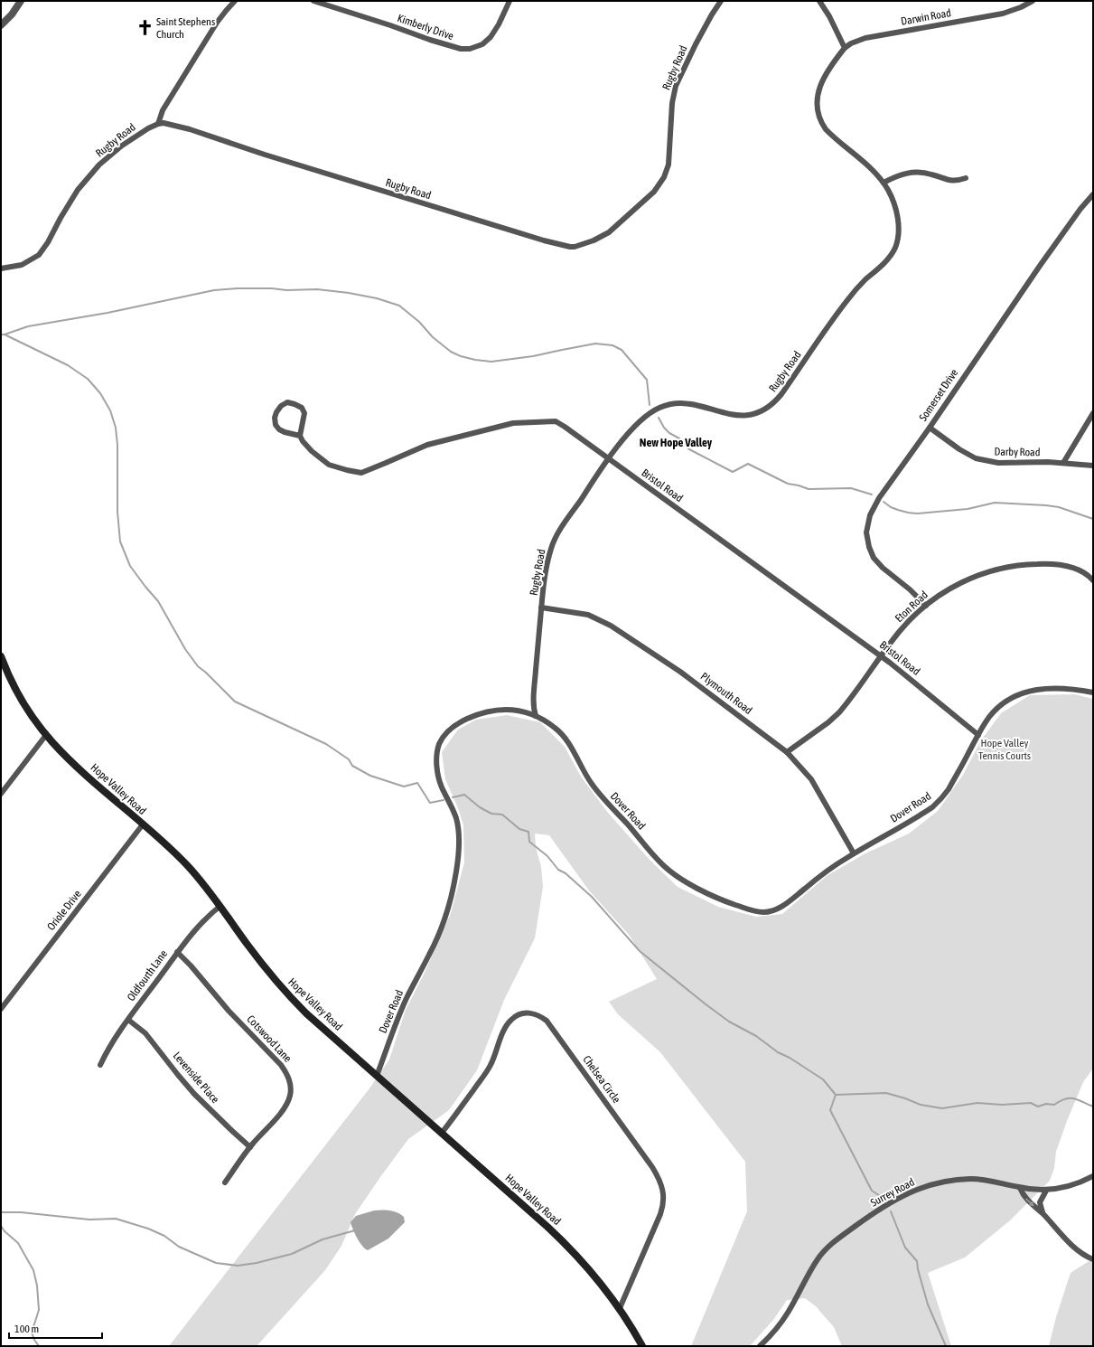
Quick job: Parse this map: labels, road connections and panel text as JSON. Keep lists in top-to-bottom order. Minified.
{"streets":{"main road":["Hope Valley Road"],"street":["Darwin Road","Kimberly Drive","Rugby Road","Somerset Drive","Darby Road","Bristol Road","Eton Road","Plymouth Road","Dover Road","Oriole Drive","Oldfourth Lane","Cotswood Lane","Levenside Place","Chelsea Circle","Surrey Road"]},"crossings":[["Darwin Road","Rugby Road"],["Rugby Road","Bristol Road"],["Rugby Road","Plymouth Road"],["Rugby Road","Dover Road"],["Somerset Drive","Darby Road"],["Somerset Drive","Eton Road"],["Bristol Road","Eton Road"],["Bristol Road","Dover Road"],["Eton Road","Plymouth Road"],["Plymouth Road","Dover Road"],["Hope Valley Road","Dover Road"],["Hope Valley Road","Oriole Drive"],["Hope Valley Road","Oldfourth Lane"],["Hope Valley Road","Chelsea Circle"],["Oldfourth Lane","Cotswood Lane"],["Oldfourth Lane","Levenside Place"],["Cotswood Lane","Levenside Place"]],"districts":["New Hope Valley"],"parks":["Hope Valley Tennis Courts"],"places":{"church":["Saint Stephens Church"]},"scale_bar":"100 m"}
